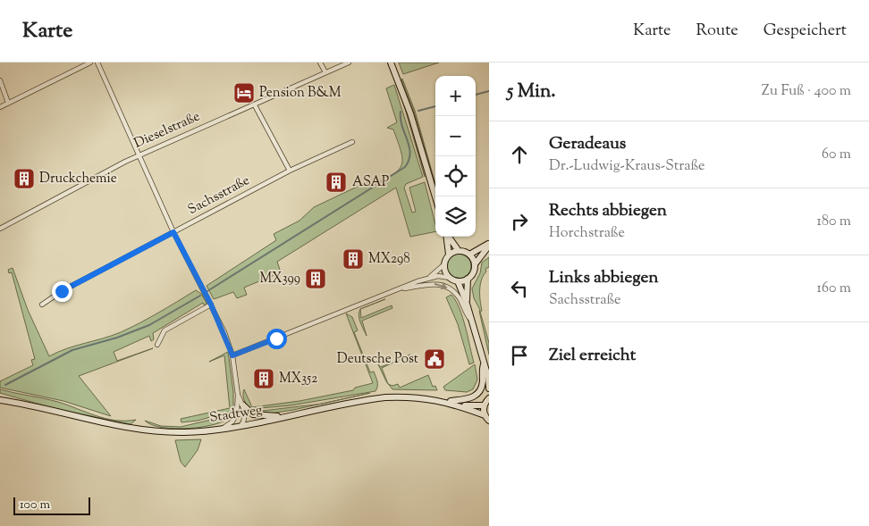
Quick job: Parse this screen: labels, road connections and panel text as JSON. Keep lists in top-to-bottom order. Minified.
{"streets":{"main road":["Stadtweg"],"street":["Dieselstraße","Sachsstraße"]},"places":{"hotel":["Pension B&M"],"building":["Druckchemie","ASAP","MX298","MX399","MX352"],"public building":["Deutsche Post"]},"scale_bar":"100 m","page":{"header":"Karte","nav":["Karte","Route","Gespeichert"],"heading":["5 Min.","Zu Fuß · 400 m"],"map_buttons":["+","−"],"list":[["Geradeaus","Dr.-Ludwig-Kraus-Straße","60 m"],["Rechts abbiegen","Horchstraße","180 m"],["Links abbiegen","Sachsstraße","160 m"],"Ziel erreicht"],"scale":"100 m"}}
